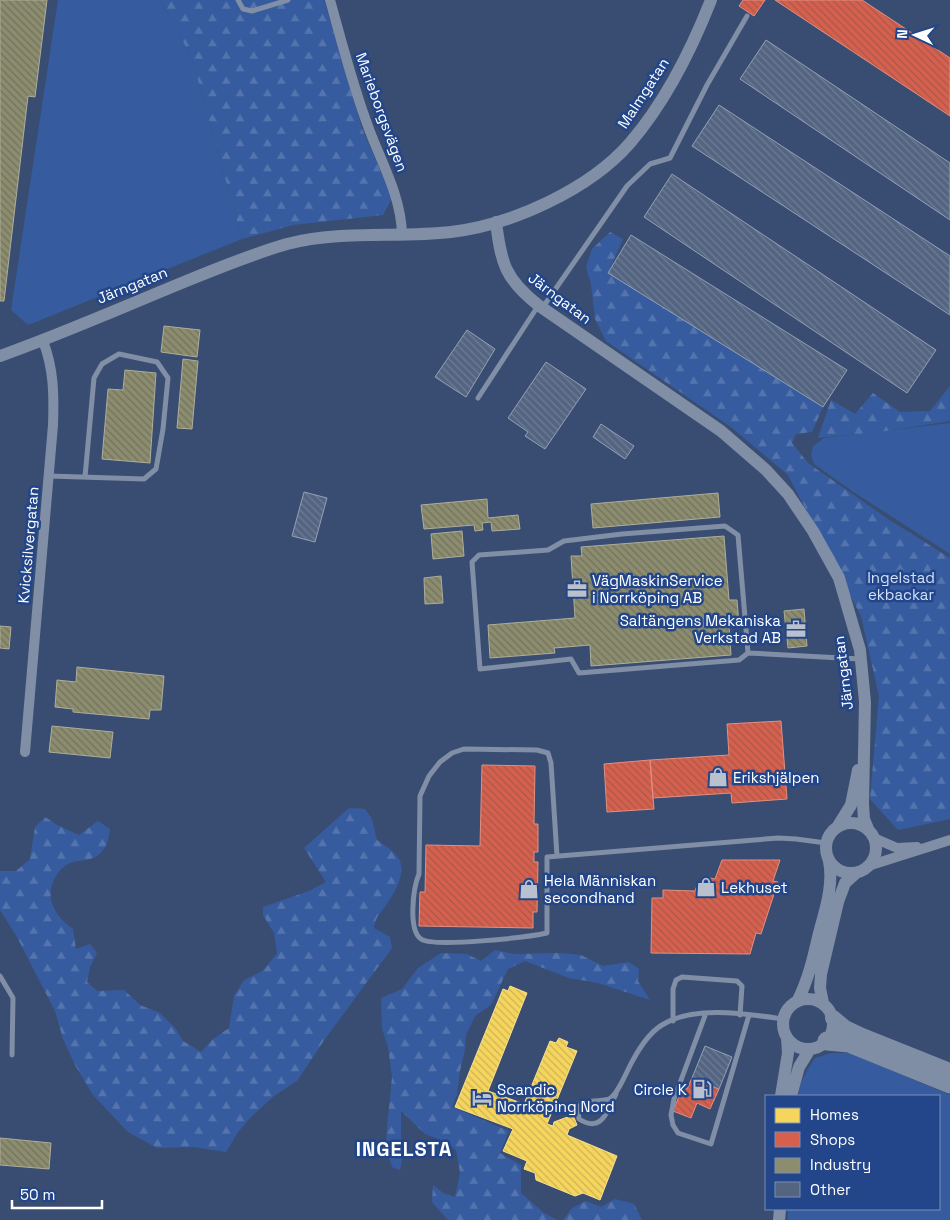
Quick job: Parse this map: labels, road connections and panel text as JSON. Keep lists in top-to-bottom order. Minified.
{"streets":{"street":["Malmgatan","Marieborgsvägen","Järngatan","Kvicksilvergatan"]},"crossings":[["Malmgatan","Järngatan"],["Marieborgsvägen","Järngatan"],["Järngatan","Kvicksilvergatan"]],"districts":["INGELSTA"],"parks":["Ingelstad ekbackar"],"places":{"office":["VägMaskinService i Norrköping AB","Saltängens Mekaniska Verkstad AB"],"shop":["Erikshjälpen","Lekhuset","Hela Människan secondhand"],"fuel station":["Circle K"],"hotel":["Scandic Norrköping Nord"]},"legend":["Homes","Shops","Industry","Other"],"scale_bar":"50 m","north":"left"}
